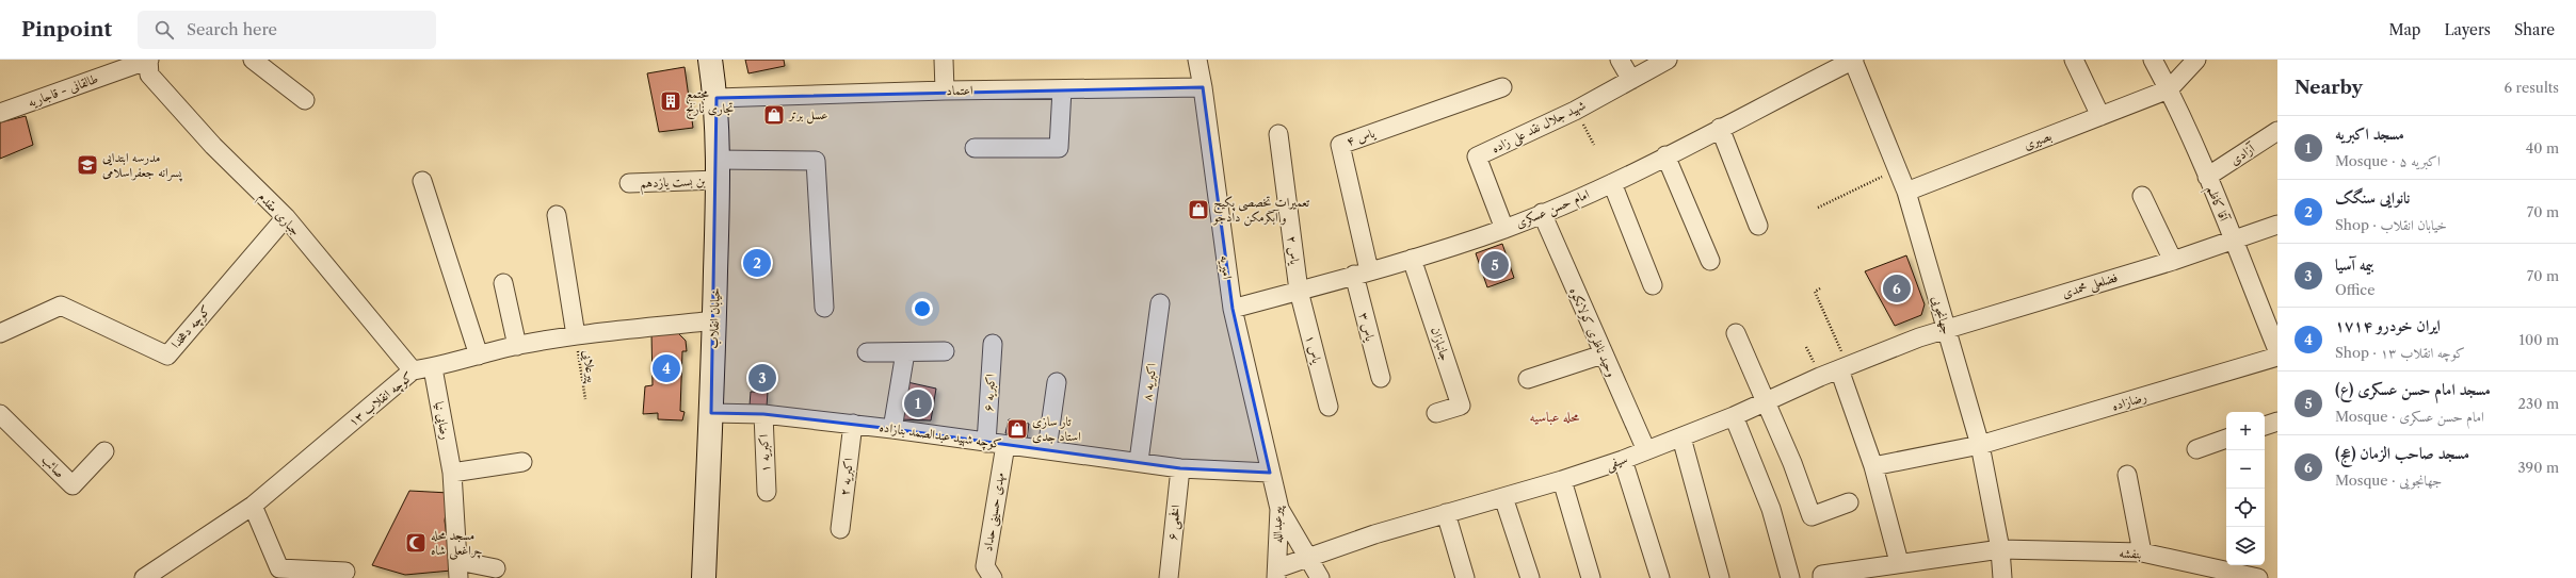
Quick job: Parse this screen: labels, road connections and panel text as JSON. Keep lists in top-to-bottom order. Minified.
{"streets":{"main road":["خیابان انقلاب"],"street":["طالقانی - قاجاریه","اعتماد","شهید جلال نقد علی زاده","یاس ۴","بصیری","آزادی","بن بست یازدهم","آقا کاظم","امام حسن عسکری","جباری مقدم","یاس ۲","امیریه","فضلعلی محمدی","جهانجویی","کوچه دهخدا","یاس ۳","وحید ناظری کولانکوه","جانبازان","یاس ۱","اکبریه ۸","اکبریه ۶","کوچه انقلاب ۱۳","رضازاده","رضایی نیا","کوچه شهید عبدالصمد بنازاده","اکبریه ۱","سیفی","صائب","اکبریه ۲","مهدی حسینی حداد","افخمی ۶","پیرعبدالله","بنفشه"],"path":["پیرعلایی"]},"crossings":[["طالقانی - قاجاریه","جباری مقدم"],["اعتماد","امیریه"],["اعتماد","خیابان انقلاب"],["شهید جلال نقد علی زاده","امام حسن عسکری"],["یاس ۴","امام حسن عسکری"],["یاس ۴","یاس ۳"],["بصیری","آقا کاظم"],["بصیری","جهانجویی"],["آزادی","آقا کاظم"],["بن بست یازدهم","خیابان انقلاب"],["آقا کاظم","فضلعلی محمدی"],["امام حسن عسکری","یاس ۲"],["امام حسن عسکری","امیریه"],["امام حسن عسکری","جهانجویی"],["امام حسن عسکری","یاس ۳"],["امام حسن عسکری","وحید ناظری کولانکوه"],["امام حسن عسکری","جانبازان"],["امام حسن عسکری","یاس ۱"],["جباری مقدم","کوچه دهخدا"],["جباری مقدم","کوچه انقلاب ۱۳"],["یاس ۲","یاس ۱"],["امیریه","کوچه شهید عبدالصمد بنازاده"],["امیریه","پیرعبدالله"],["فضلعلی محمدی","جهانجویی"],["فضلعلی محمدی","سیفی"],["جهانجویی","رضازاده"],["جهانجویی","سیفی"],["جهانجویی","بنفشه"],["خیابان انقلاب","کوچه انقلاب ۱۳"],["خیابان انقلاب","کوچه شهید عبدالصمد بنازاده"],["وحید ناظری کولانکوه","سیفی"],["پیرعلایی","کوچه انقلاب ۱۳"],["اکبریه ۸","کوچه شهید عبدالصمد بنازاده"],["اکبریه ۶","کوچه شهید عبدالصمد بنازاده"],["کوچه انقلاب ۱۳","رضایی نیا"],["کوچه شهید عبدالصمد بنازاده","اکبریه ۱"],["کوچه شهید عبدالصمد بنازاده","اکبریه ۲"],["کوچه شهید عبدالصمد بنازاده","مهدی حسینی حداد"],["کوچه شهید عبدالصمد بنازاده","افخمی ۶"],["کوچه شهید عبدالصمد بنازاده","پیرعبدالله"],["سیفی","پیرعبدالله"]],"districts":["محله عباسیه"],"places":{"building":["مجتمع تجاری نارنج"],"shop":["عسل برتر","تعمیرات تخصصی پکیج و آبگرمکن دادجو","تار سازی استاد جدی"],"school or university":["مدرسه ابتدایی پسرانه جعفراسلامی"],"mosque":["مسجد محله چراغعلی شاه"]},"page":{"header":"Pinpoint","search":"Search here","nav":["Map","Layers","Share"],"heading":["Nearby","6 results"],"list":[{"mark":"1","name":"مسجد اکبریه","note":"Mosque · اکبریه ۵","value":"40 m"},{"mark":"2","name":"نانوایی سنگک","note":"Shop · خیابان انقلاب","value":"70 m"},{"mark":"3","name":"بیمه آسیا","note":"Office","value":"70 m"},{"mark":"4","name":"ایران خودرو ۱۷۱۴","note":"Shop · کوچه انقلاب ۱۳","value":"100 m"},{"mark":"5","name":"مسجد امام حسن عسکری (ع)","note":"Mosque · امام حسن عسکری","value":"230 m"},{"mark":"6","name":"مسجد صاحب الزمان (عج)","note":"Mosque · جهانجویی","value":"390 m"}],"pins":["2","5","6","4","3","1"],"map_buttons":["+","−"]}}
